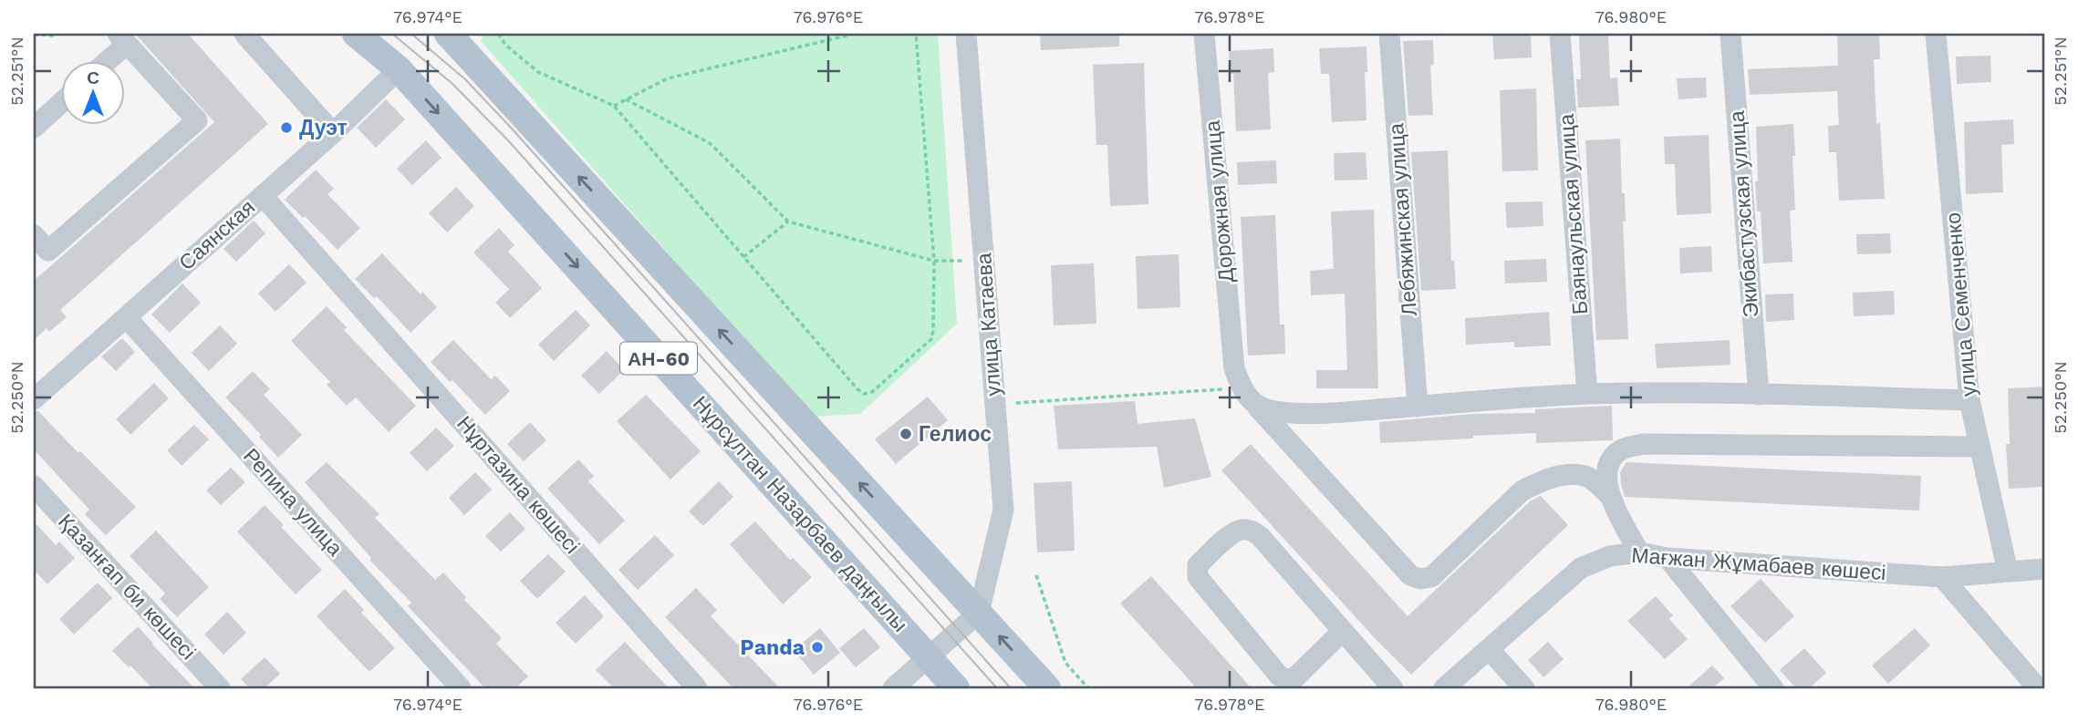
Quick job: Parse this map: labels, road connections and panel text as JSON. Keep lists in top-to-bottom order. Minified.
{"streets":{"main road":["АН-60","Нұрсұлтан Назарбаев даңғылы"],"street":["Дорожная улица","Баянаульская улица","Экибастузская улица","Лебяжинская улица","Саянская","улица Семенченко","улица Катаева","Нұртазина көшесі","Репина улица","Мағжан Жұмабаев көшесі","Қазанғап би көшесі"]},"crossings":[["Саянская","Нұртазина көшесі"],["Саянская","Репина улица"],["Саянская","Нұрсұлтан Назарбаев даңғылы"],["улица Семенченко","Мағжан Жұмабаев көшесі"],["улица Катаева","АН-60"]],"places":["Дуэт","Гелиос","Panda"],"north":"top","coordinates":["76.974°E","76.976°E","76.978°E","76.980°E","52.251°N","52.250°N"]}
